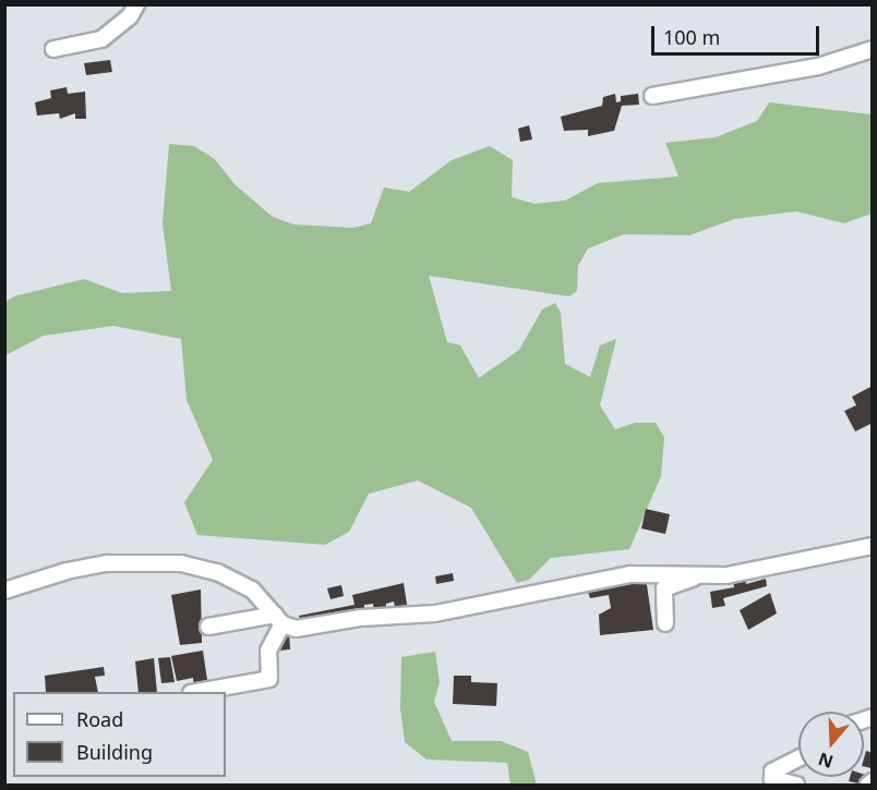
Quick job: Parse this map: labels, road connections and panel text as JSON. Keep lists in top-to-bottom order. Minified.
{"legend":["Road","Building"],"scale_bar":"100 m","north":"bottom"}
